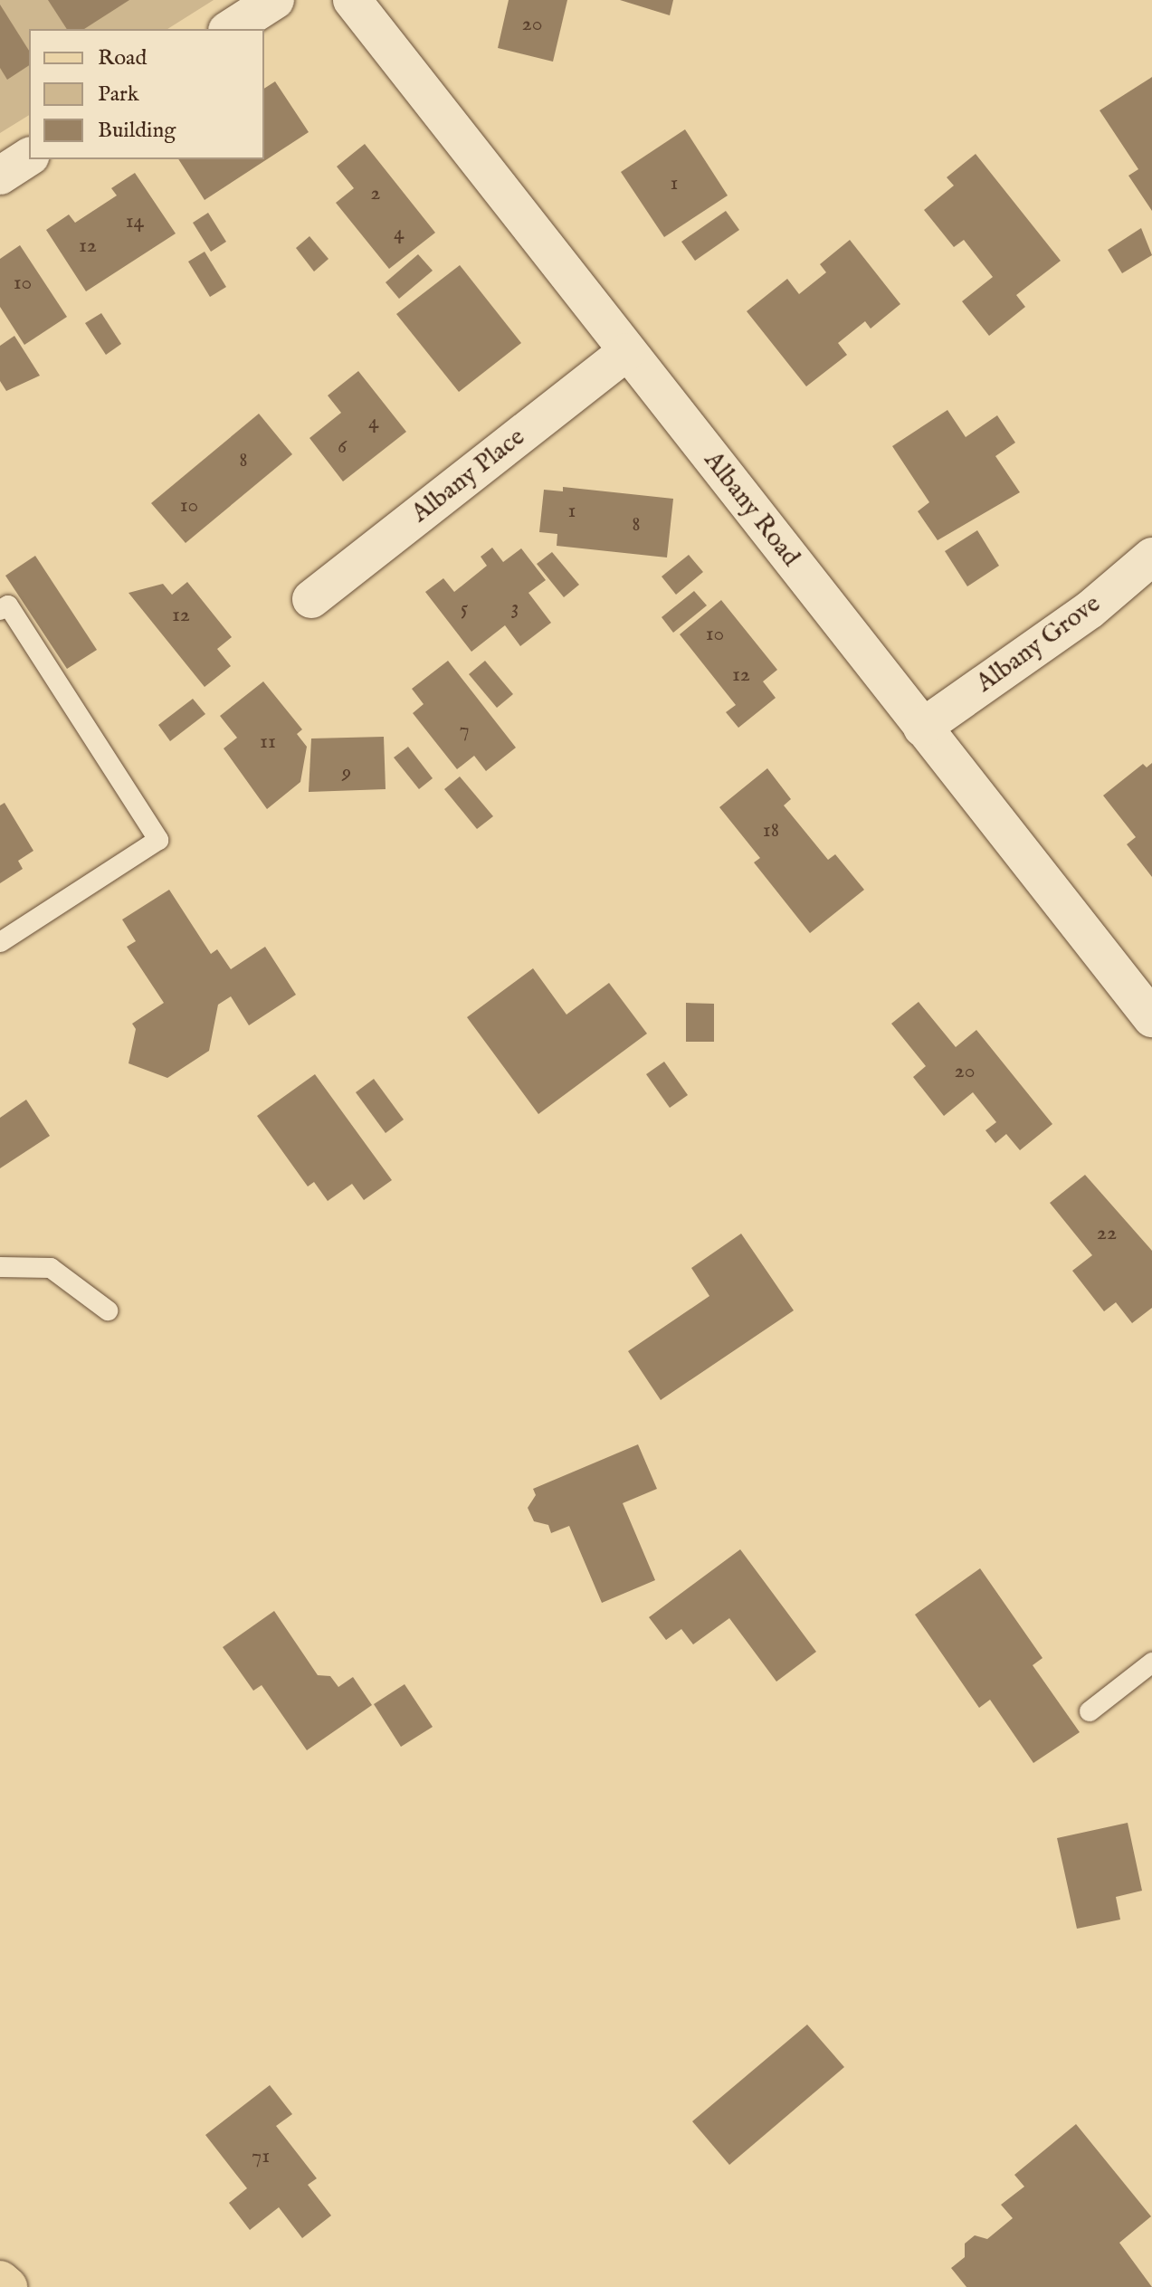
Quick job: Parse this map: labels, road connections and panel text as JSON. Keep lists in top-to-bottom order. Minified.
{"streets":{"street":["Albany Place","Albany Road","Albany Grove"]},"crossings":[["Albany Place","Albany Road"],["Albany Road","Albany Grove"]],"house_numbers":["20","1","2","14","4","12","10","4","6","8","10","1","8","3","5","12","10","12","7","11","9","18","20","22","71"],"legend":["Road","Park","Building"]}
